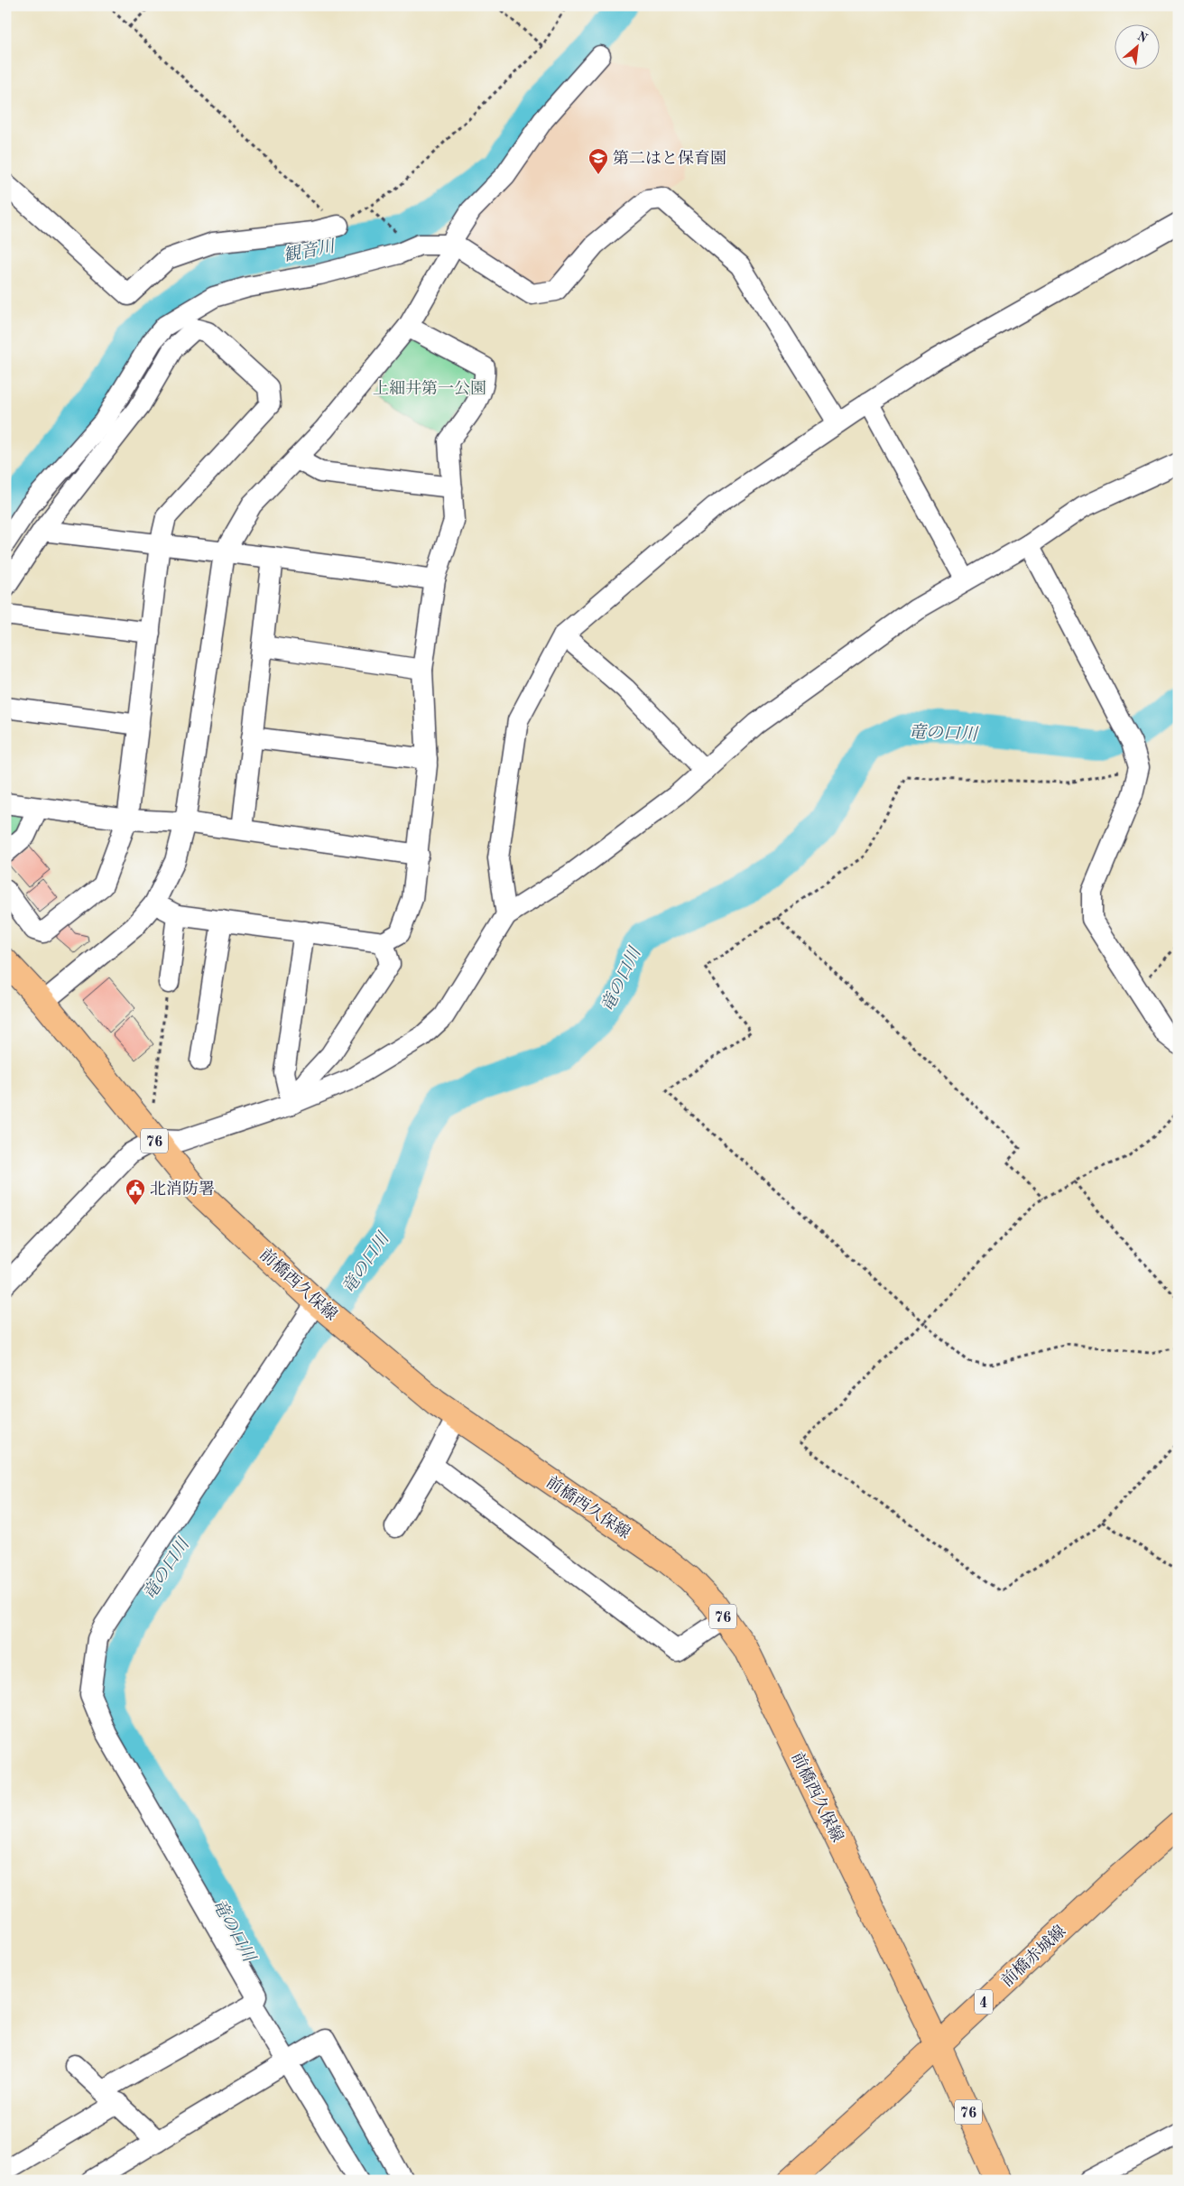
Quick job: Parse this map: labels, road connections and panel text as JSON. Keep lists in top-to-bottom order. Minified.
{"streets":{"main road":["76","前橋西久保線","前橋赤城線","4"]},"crossings":[["前橋西久保線","前橋赤城線"]],"water":["観音川","竜の口川"],"parks":["上細井第一公園"],"places":{"school or university":["第二はと保育園"],"public building":["北消防署"]},"north":"top right"}
